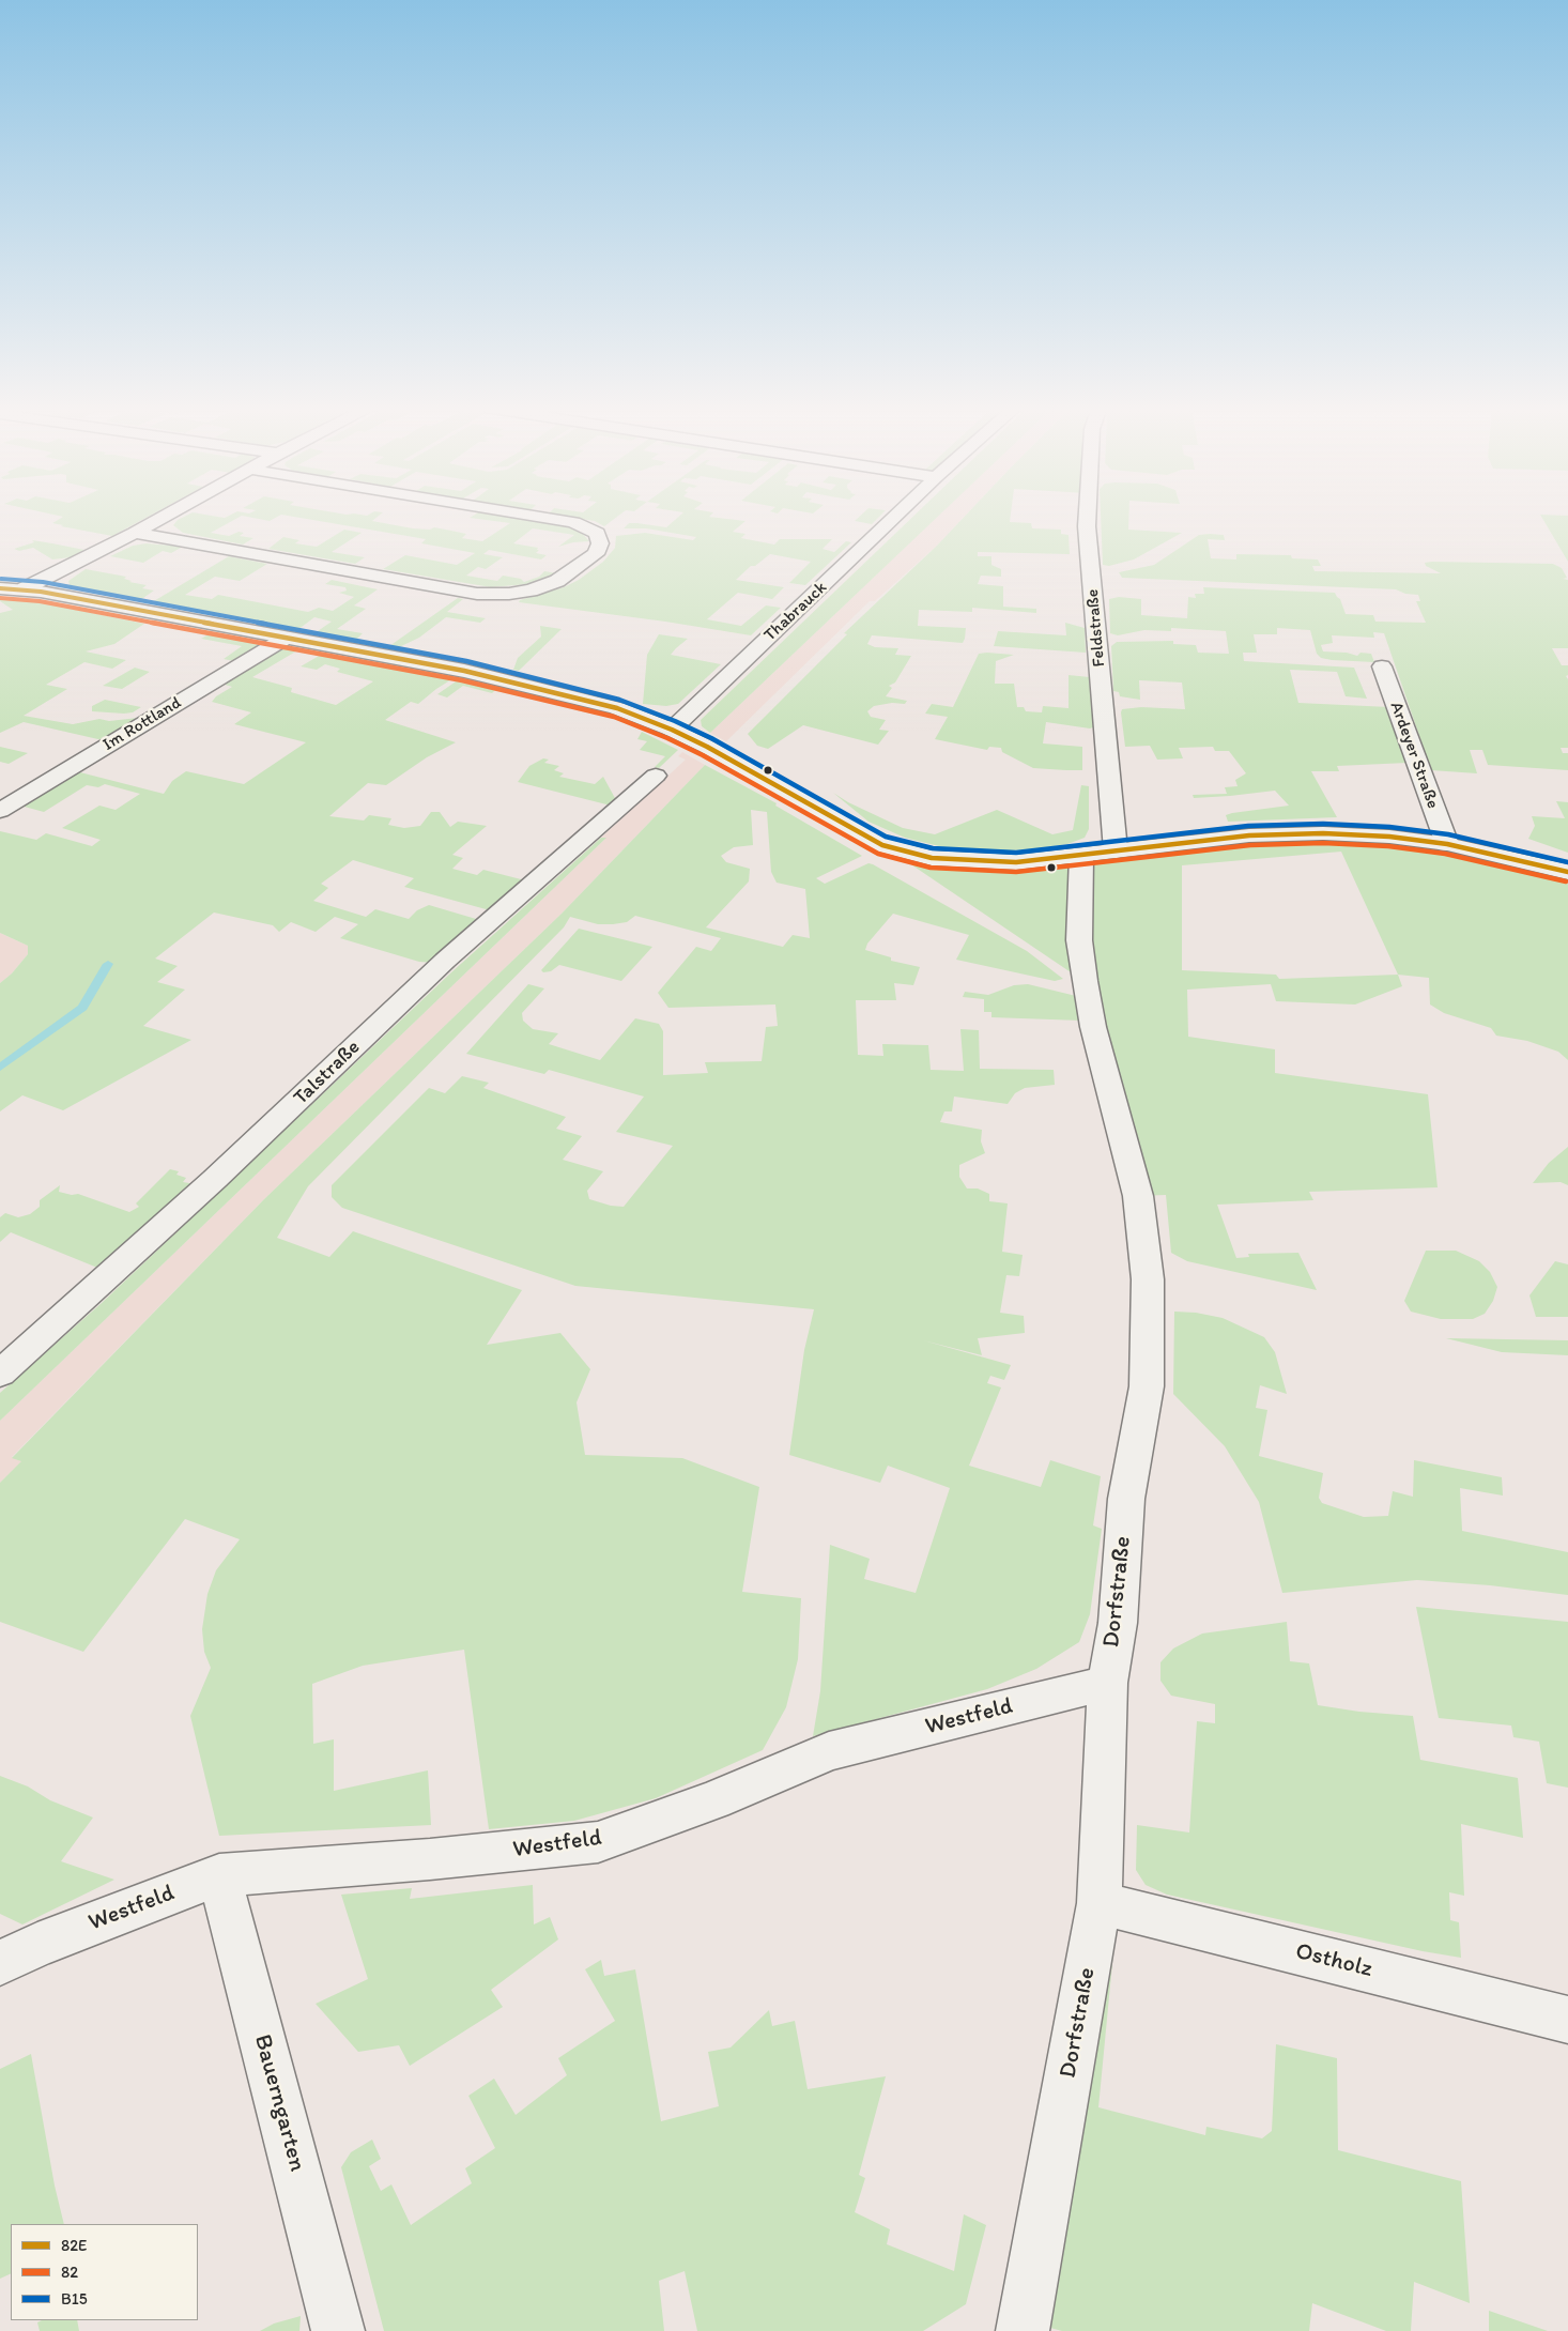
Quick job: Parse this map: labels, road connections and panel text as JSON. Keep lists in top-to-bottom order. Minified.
{"streets":{"street":["Thabrauck","Feldstraße","Im Rottland","Ardeyer Straße","Talstraße","Dorfstraße","Westfeld","Ostholz","Bauerngarten"]},"crossings":[["Thabrauck","Ardeyer Straße"],["Feldstraße","Ardeyer Straße"],["Im Rottland","Ardeyer Straße"],["Ardeyer Straße","Dorfstraße"],["Dorfstraße","Westfeld"],["Dorfstraße","Ostholz"],["Westfeld","Bauerngarten"]],"lines":["transit line B15","transit line 82E","transit line 82"],"legend":["82E","82","B15"]}
